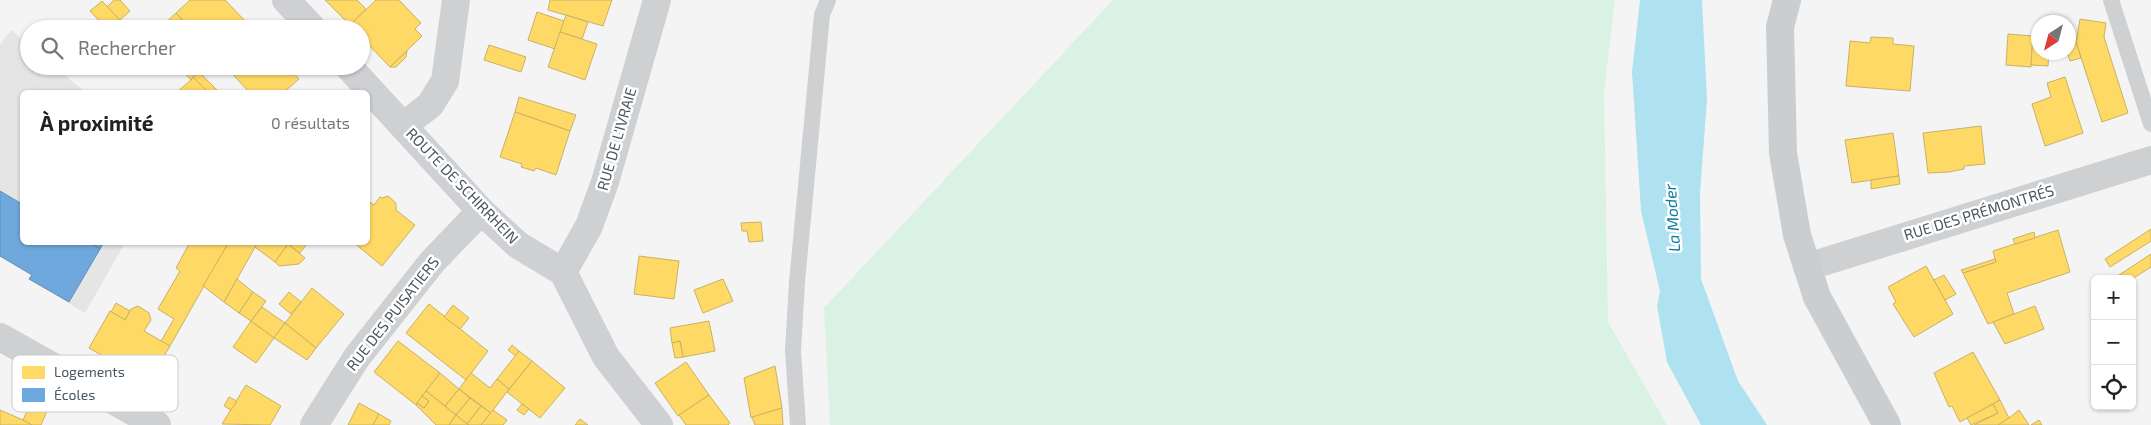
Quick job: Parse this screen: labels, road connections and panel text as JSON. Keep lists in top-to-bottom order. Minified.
{"streets":{"street":["RUE DE L'IVRAIE","ROUTE DE SCHIRRHEIN","RUE DES PRÉMONTRÉS","RUE DES PUISATIERS"]},"crossings":[["RUE DE L'IVRAIE","ROUTE DE SCHIRRHEIN"],["ROUTE DE SCHIRRHEIN","RUE DES PUISATIERS"]],"water":["La Moder"],"legend":["Logements","Écoles"],"north":"bottom left","page":{"search":"Rechercher","heading":["À proximité","0 résultats"],"map_buttons":["+","−"]}}
